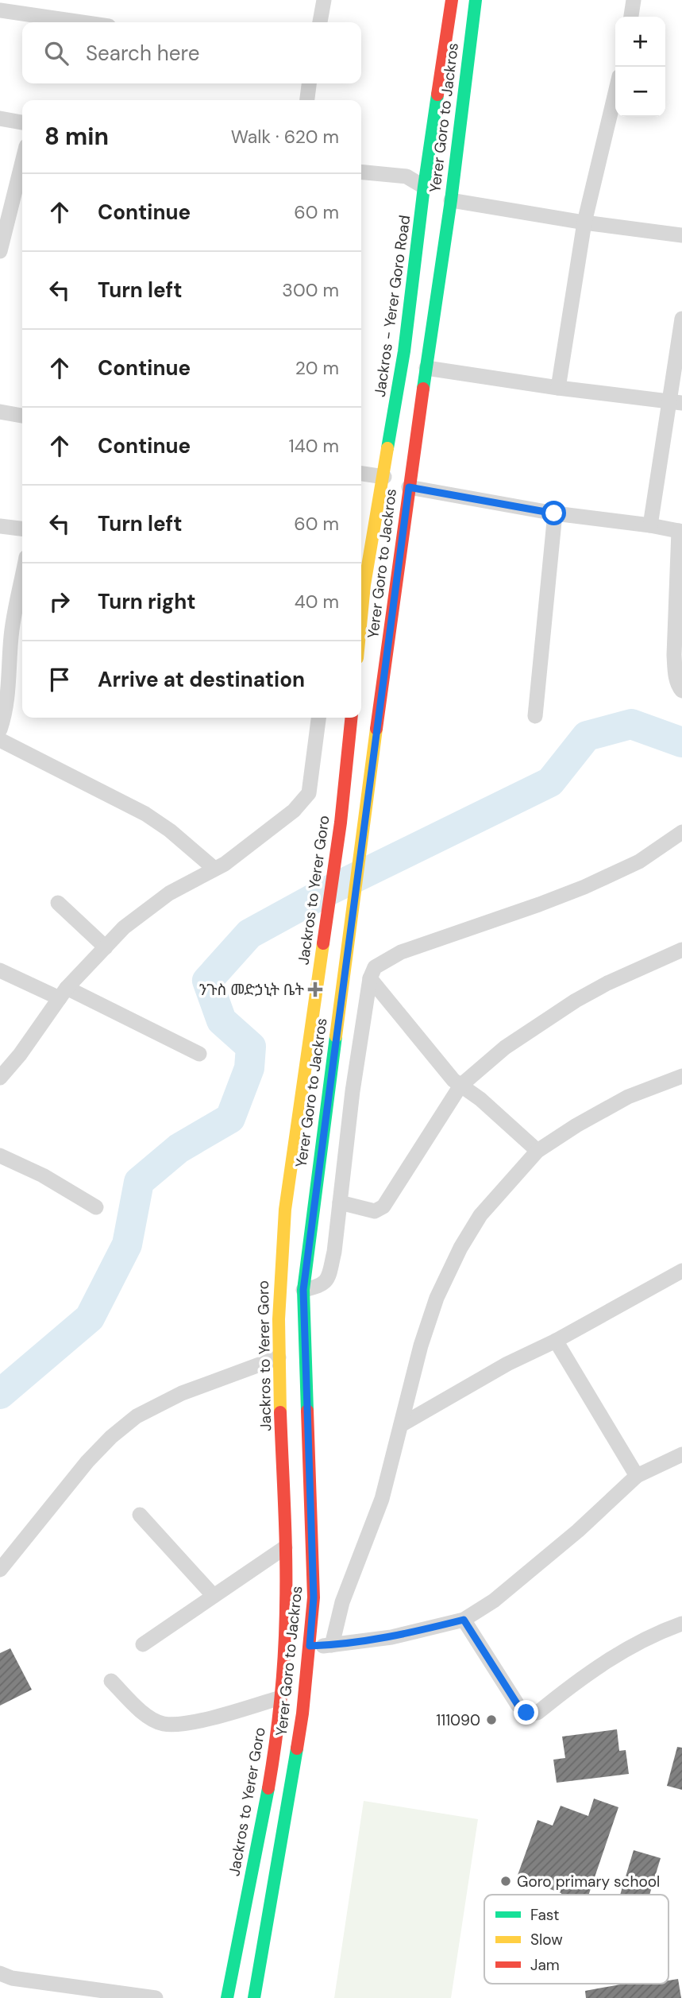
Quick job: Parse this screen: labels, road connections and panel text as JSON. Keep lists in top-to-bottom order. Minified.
{"streets":{"main road":["Yerer Goro to Jackros","Jackros - Yerer Goro Road","Jackros to Yerer Goro"]},"places":{"health":["ንጉስ መድኃኒት ቤት"],"other":["111090","Goro primary school"]},"legend":["Fast","Slow","Jam"],"page":{"map_buttons":["+","−"],"search":"Search here","heading":["8 min","Walk · 620 m"],"list":[["Continue","60 m"],["Turn left","300 m"],["Continue","20 m"],["Continue","140 m"],["Turn left","60 m"],["Turn right","40 m"],"Arrive at destination"]}}
